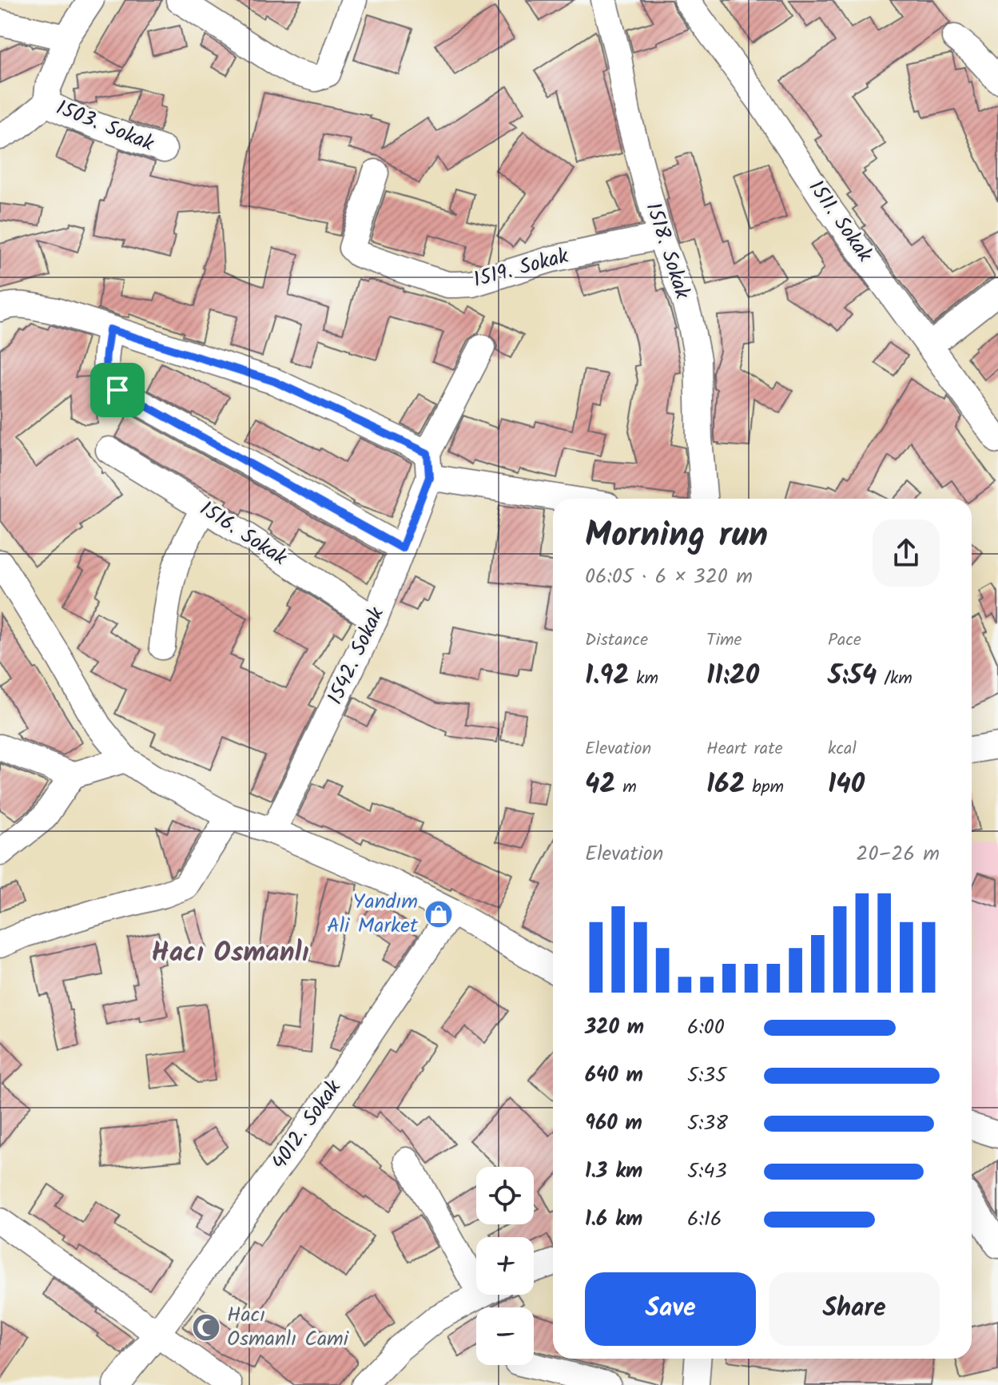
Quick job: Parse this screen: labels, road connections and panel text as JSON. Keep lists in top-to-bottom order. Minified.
{"streets":{"street":["1503. Sokak","1511. Sokak","1518. Sokak","1519. Sokak","1516. Sokak","1542. Sokak","4012. Sokak"]},"crossings":[["1518. Sokak","1519. Sokak"],["1516. Sokak","1542. Sokak"]],"districts":["Hacı Osmanlı"],"places":{"shop":["Yandım Ali Market"],"mosque":["Hacı Osmanlı Cami"]},"page":{"heading":["Morning run","06:05 · 6 × 320 m"],"stats":[["Distance","1.92 km"],["Time","11:20"],["Pace","5:54 /km"],["Elevation","42 m"],["Heart rate","162 bpm"],["kcal","140"]],"chart":["Elevation","20–26 m"],"list":[{"name":"320 m","note":"6:00"},{"name":"640 m","note":"5:35"},{"name":"960 m","note":"5:38"},{"name":"1.3 km","note":"5:43"},{"name":"1.6 km","note":"6:16"}],"map_buttons":["+","−"],"buttons":["Save","Share"]}}
